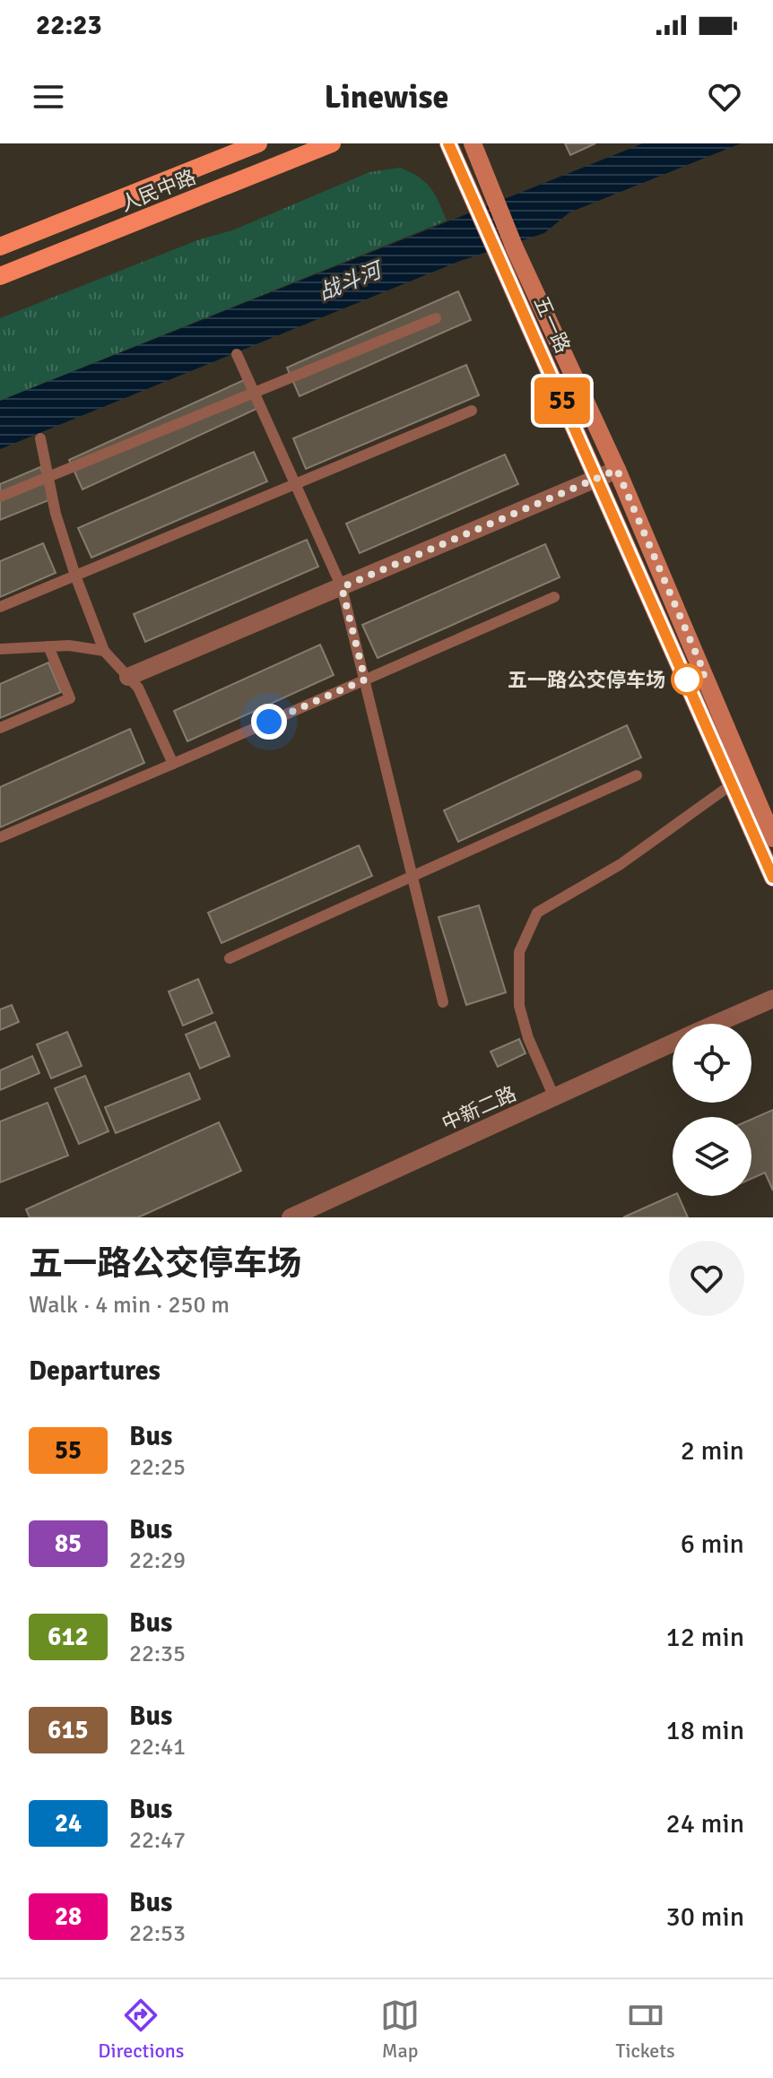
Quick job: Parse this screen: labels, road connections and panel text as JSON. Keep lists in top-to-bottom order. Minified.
{"streets":{"main road":["人民中路","五一路"],"street":["中新二路"]},"water":["战斗河"],"places":["五一路公交停车场"],"lines":["bus line 55"],"page":{"status":"22:23","header":"Linewise","on_map":"55","heading":[["五一路公交停车场","Walk · 4 min · 250 m"],"Departures"],"list":[{"mark":"55","name":"Bus","note":"22:25","value":"2 min"},{"mark":"85","name":"Bus","note":"22:29","value":"6 min"},{"mark":"612","name":"Bus","note":"22:35","value":"12 min"},{"mark":"615","name":"Bus","note":"22:41","value":"18 min"},{"mark":"24","name":"Bus","note":"22:47","value":"24 min"},{"mark":"28","name":"Bus","note":"22:53","value":"30 min"}],"tabs":["Directions","Map","Tickets"]}}
